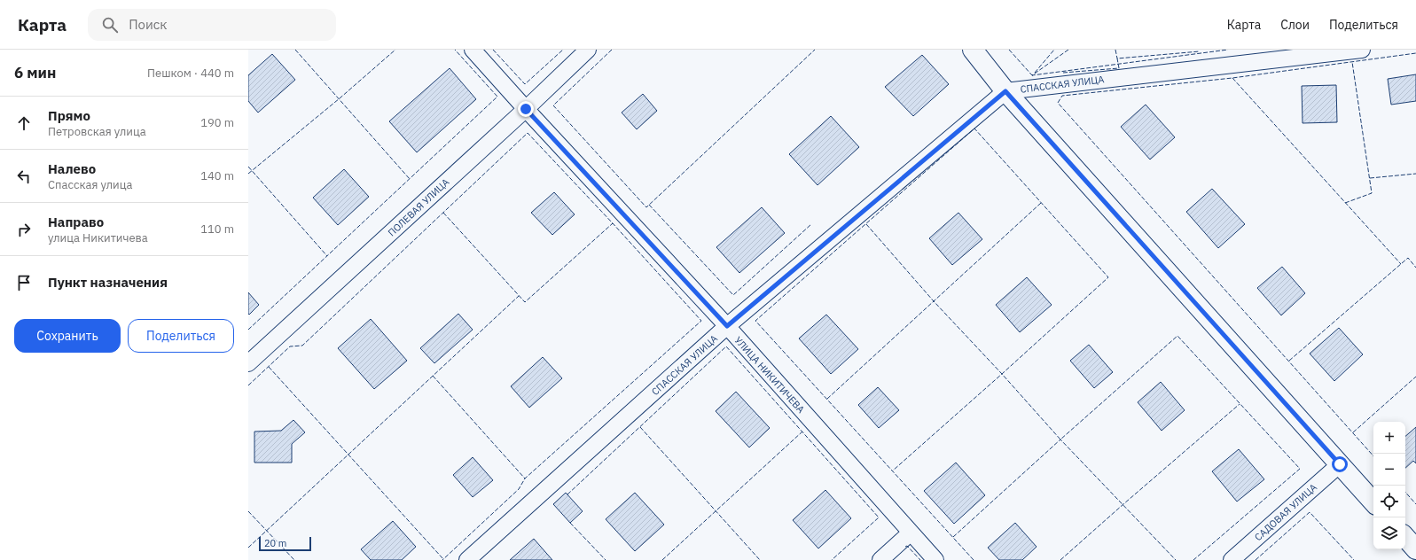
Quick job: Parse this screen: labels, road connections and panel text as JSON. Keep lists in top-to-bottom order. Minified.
{"streets":{"street":["СПАССКАЯ УЛИЦА","ПОЛЕВАЯ УЛИЦА","УЛИЦА НИКИТИЧЕВА","САДОВАЯ УЛИЦА"]},"crossings":[["СПАССКАЯ УЛИЦА","УЛИЦА НИКИТИЧЕВА"],["ПОЛЕВАЯ УЛИЦА","УЛИЦА НИКИТИЧЕВА"]],"scale_bar":"20 m","page":{"header":"Карта","search":"Поиск","nav":["Карта","Слои","Поделиться"],"heading":["6 мин","Пешком · 440 m"],"list":[["Прямо","Петровская улица","190 m"],["Налево","Спасская улица","140 m"],["Направо","улица Никитичева","110 m"],"Пункт назначения"],"buttons":["Сохранить","Поделиться"],"map_buttons":["+","−"],"scale":"20 m"}}
